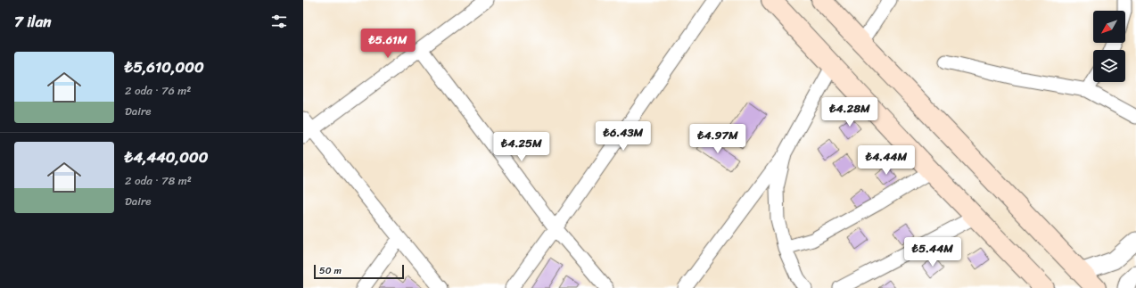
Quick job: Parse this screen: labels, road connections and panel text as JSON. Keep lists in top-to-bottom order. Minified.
{"scale_bar":"50 m","north":"bottom left","page":{"heading":"7 ilan","price":["₺5.61M","₺4.28M","₺6.43M","₺4.97M","₺4.25M","₺4.44M","₺5.44M"],"list":[{"name":"₺5,610,000","note":"2 oda · 76 m² · Daire"},{"name":"₺4,440,000","note":"2 oda · 78 m² · Daire"}],"scale":"50 m"}}
